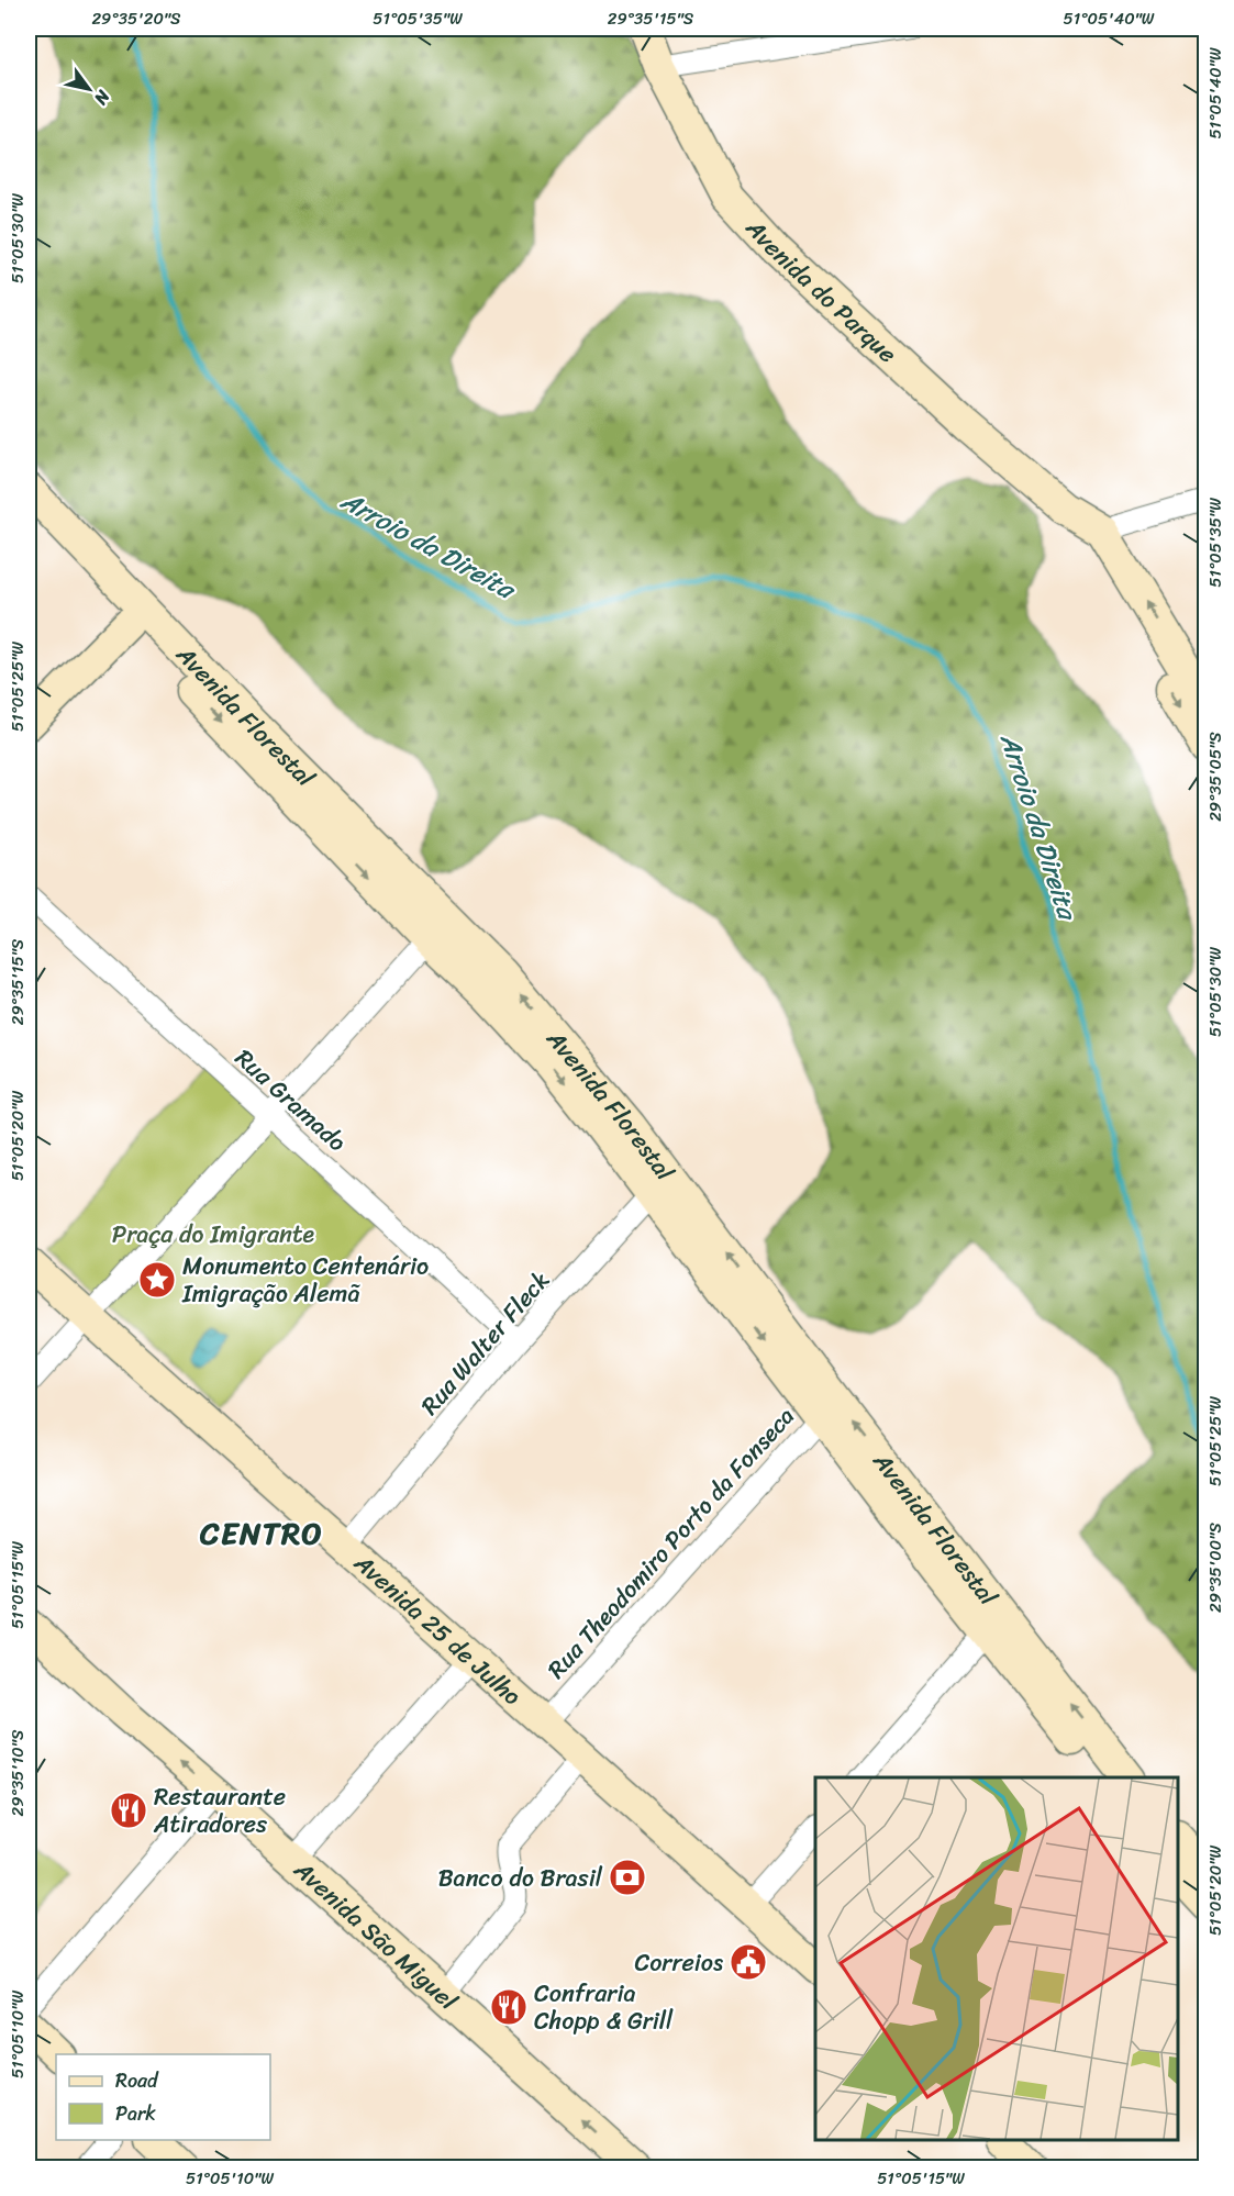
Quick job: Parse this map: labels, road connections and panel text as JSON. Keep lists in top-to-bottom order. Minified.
{"streets":{"main road":["Avenida do Parque","Avenida Florestal","Avenida 25 de Julho","Avenida São Miguel"],"street":["Rua Gramado","Rua Walter Fleck","Rua Theodomiro Porto da Fonseca"]},"crossings":[["Avenida Florestal","Rua Walter Fleck"],["Avenida Florestal","Rua Theodomiro Porto da Fonseca"],["Rua Gramado","Rua Walter Fleck"],["Rua Walter Fleck","Avenida 25 de Julho"],["Rua Theodomiro Porto da Fonseca","Avenida 25 de Julho"]],"one_way":["Avenida São Miguel"],"districts":["CENTRO"],"water":["Arroio da Direita"],"parks":["Praça do Imigrante"],"places":{"place":["Monumento Centenário Imigração Alemã"],"restaurant":["Restaurante Atiradores","Confraria Chopp & Grill"],"bank":["Banco do Brasil"],"public building":["Correios"]},"legend":["Road","Park"],"north":"bottom right","coordinates":["29°35'20\"S","51°05'35\"W","29°35'15\"S","51°05'40\"W","51°05'30\"W","51°05'25\"W","29°35'05\"S","51°05'20\"W","29°35'00\"S","51°05'15\"W","29°35'10\"S","51°05'10\"W"]}
